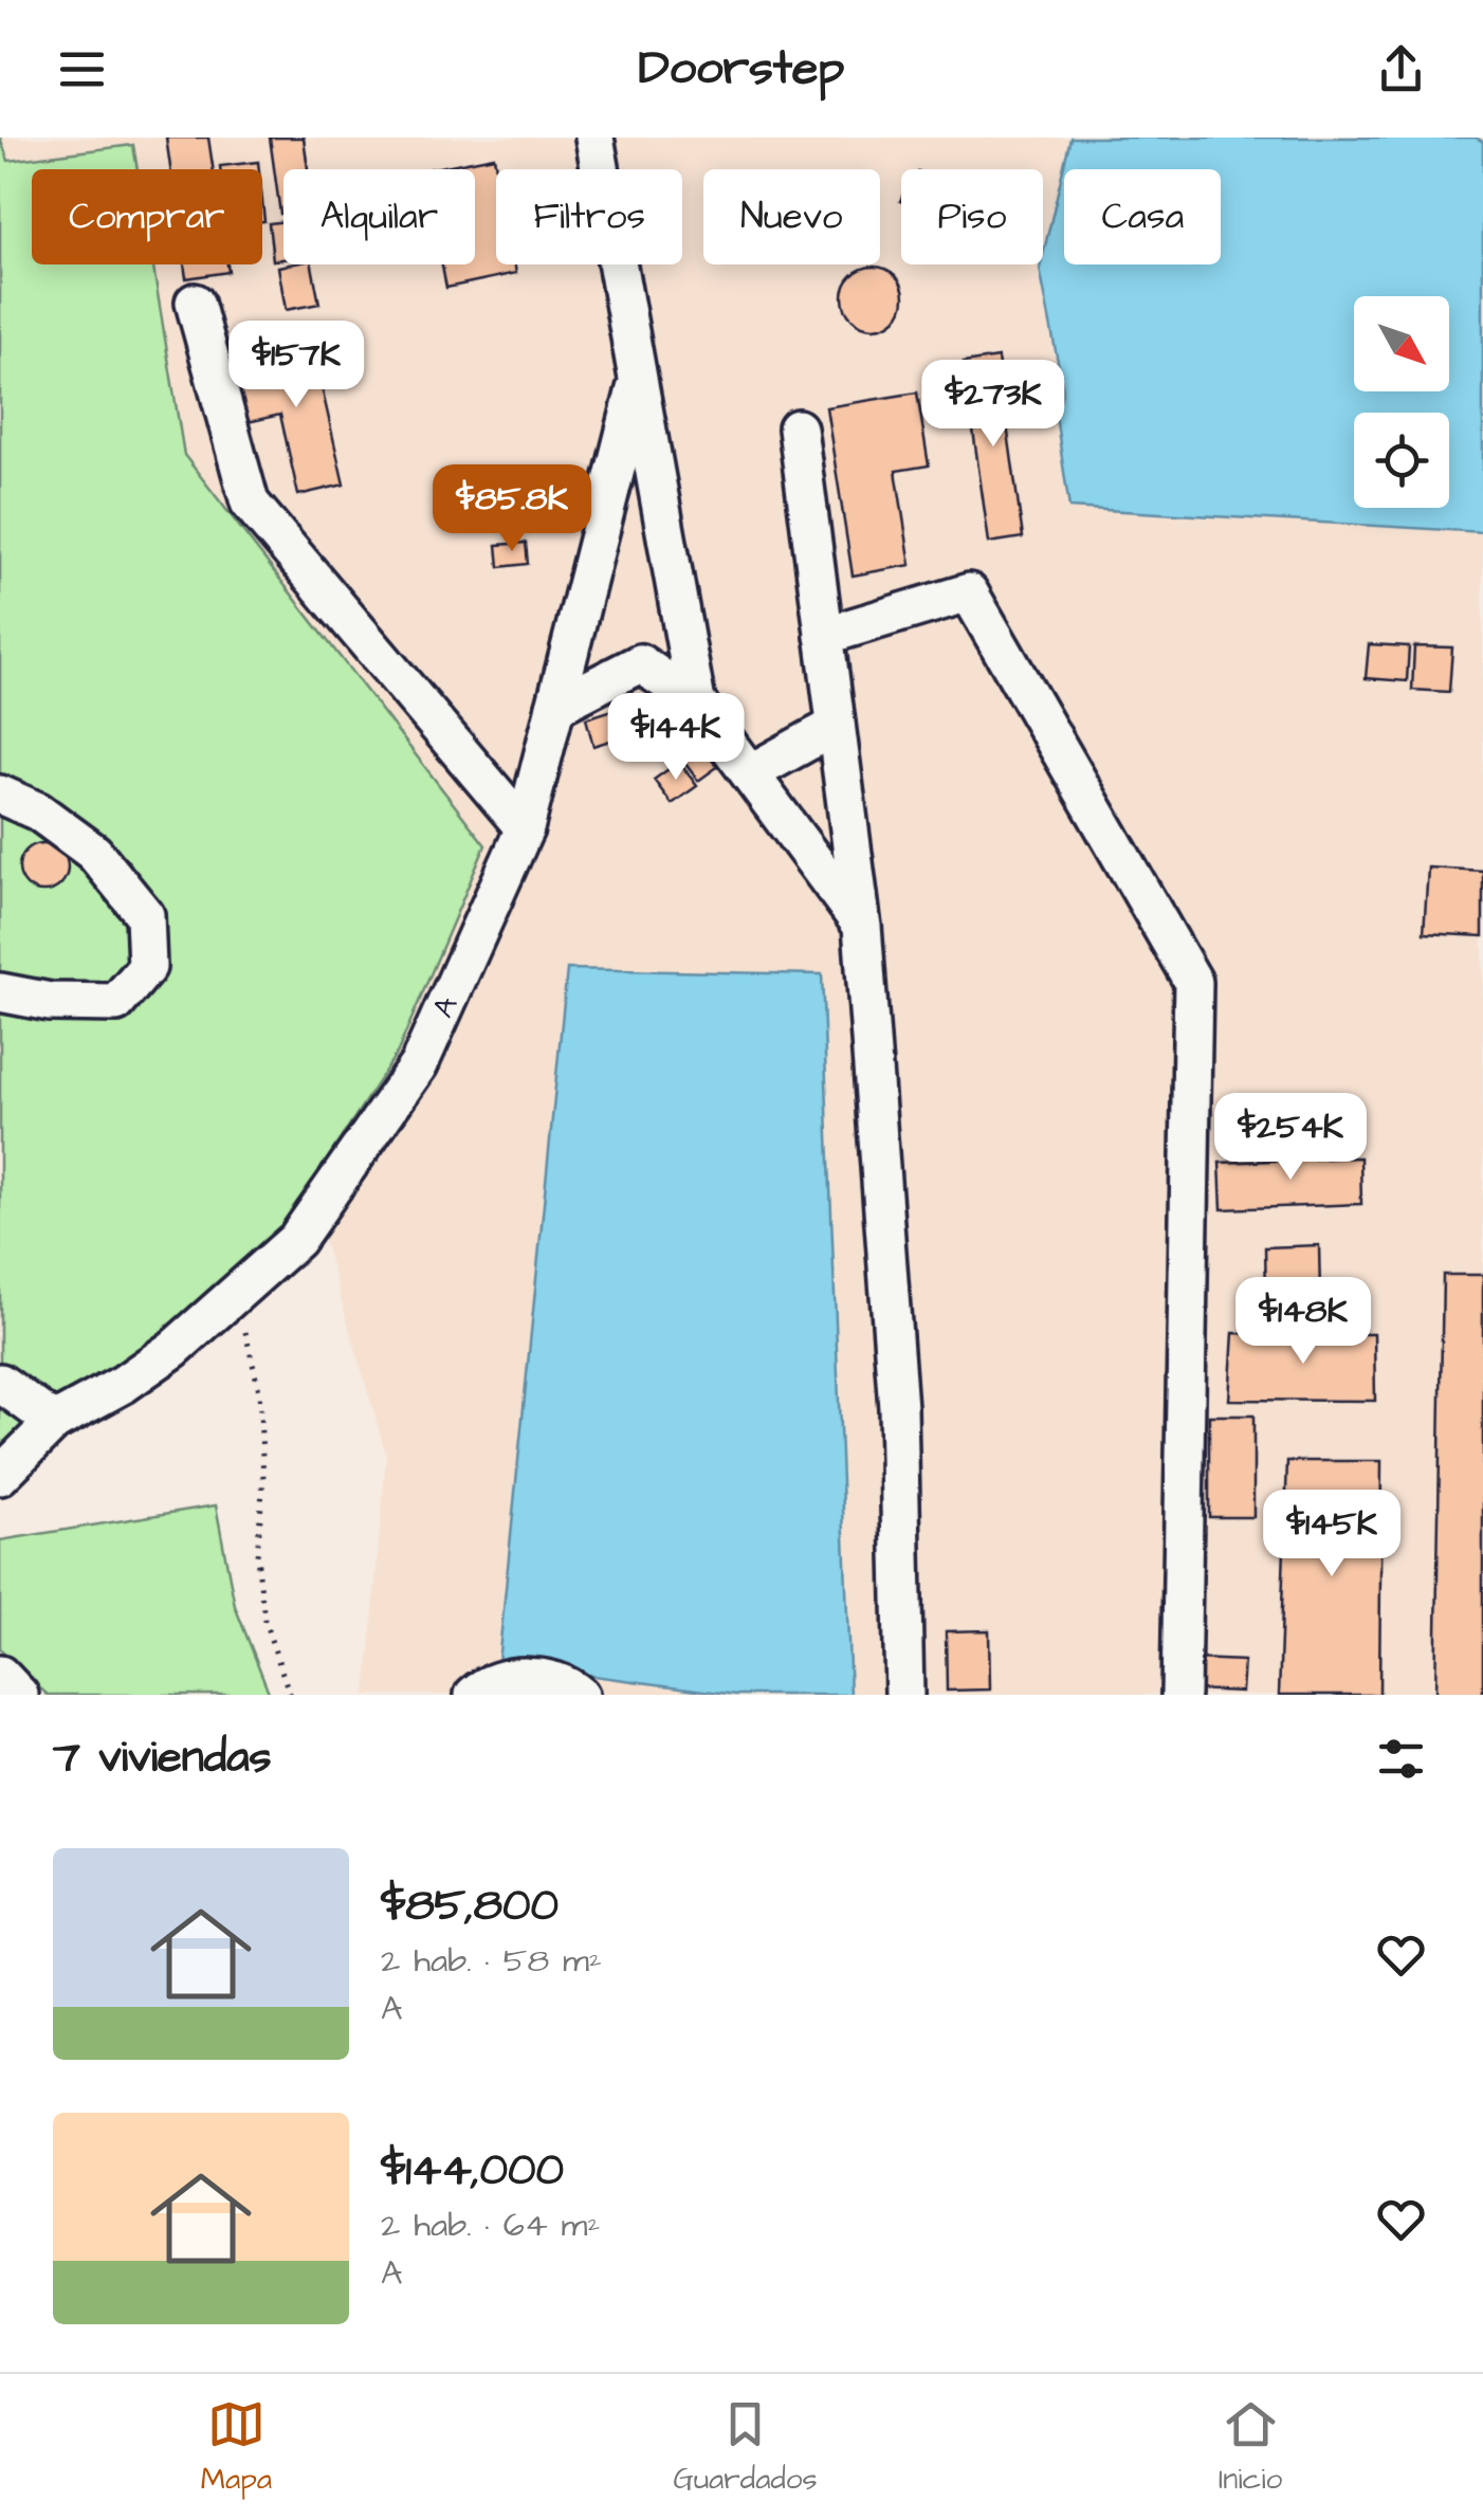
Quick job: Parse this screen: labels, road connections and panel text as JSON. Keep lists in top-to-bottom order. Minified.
{"streets":{"street":["A"]},"north":"bottom right","page":{"header":"Doorstep","chip":["Comprar","Alquilar","Filtros","Nuevo","Piso","Casa"],"price":["$157K","$273K","$85.8K","$144K","$254K","$148K","$145K"],"heading":"7 viviendas","list":[{"name":"$85,800","note":"2 hab. · 58 m² · A"},{"name":"$144,000","note":"2 hab. · 64 m² · A"}],"tabs":["Mapa","Guardados","Inicio"]}}
